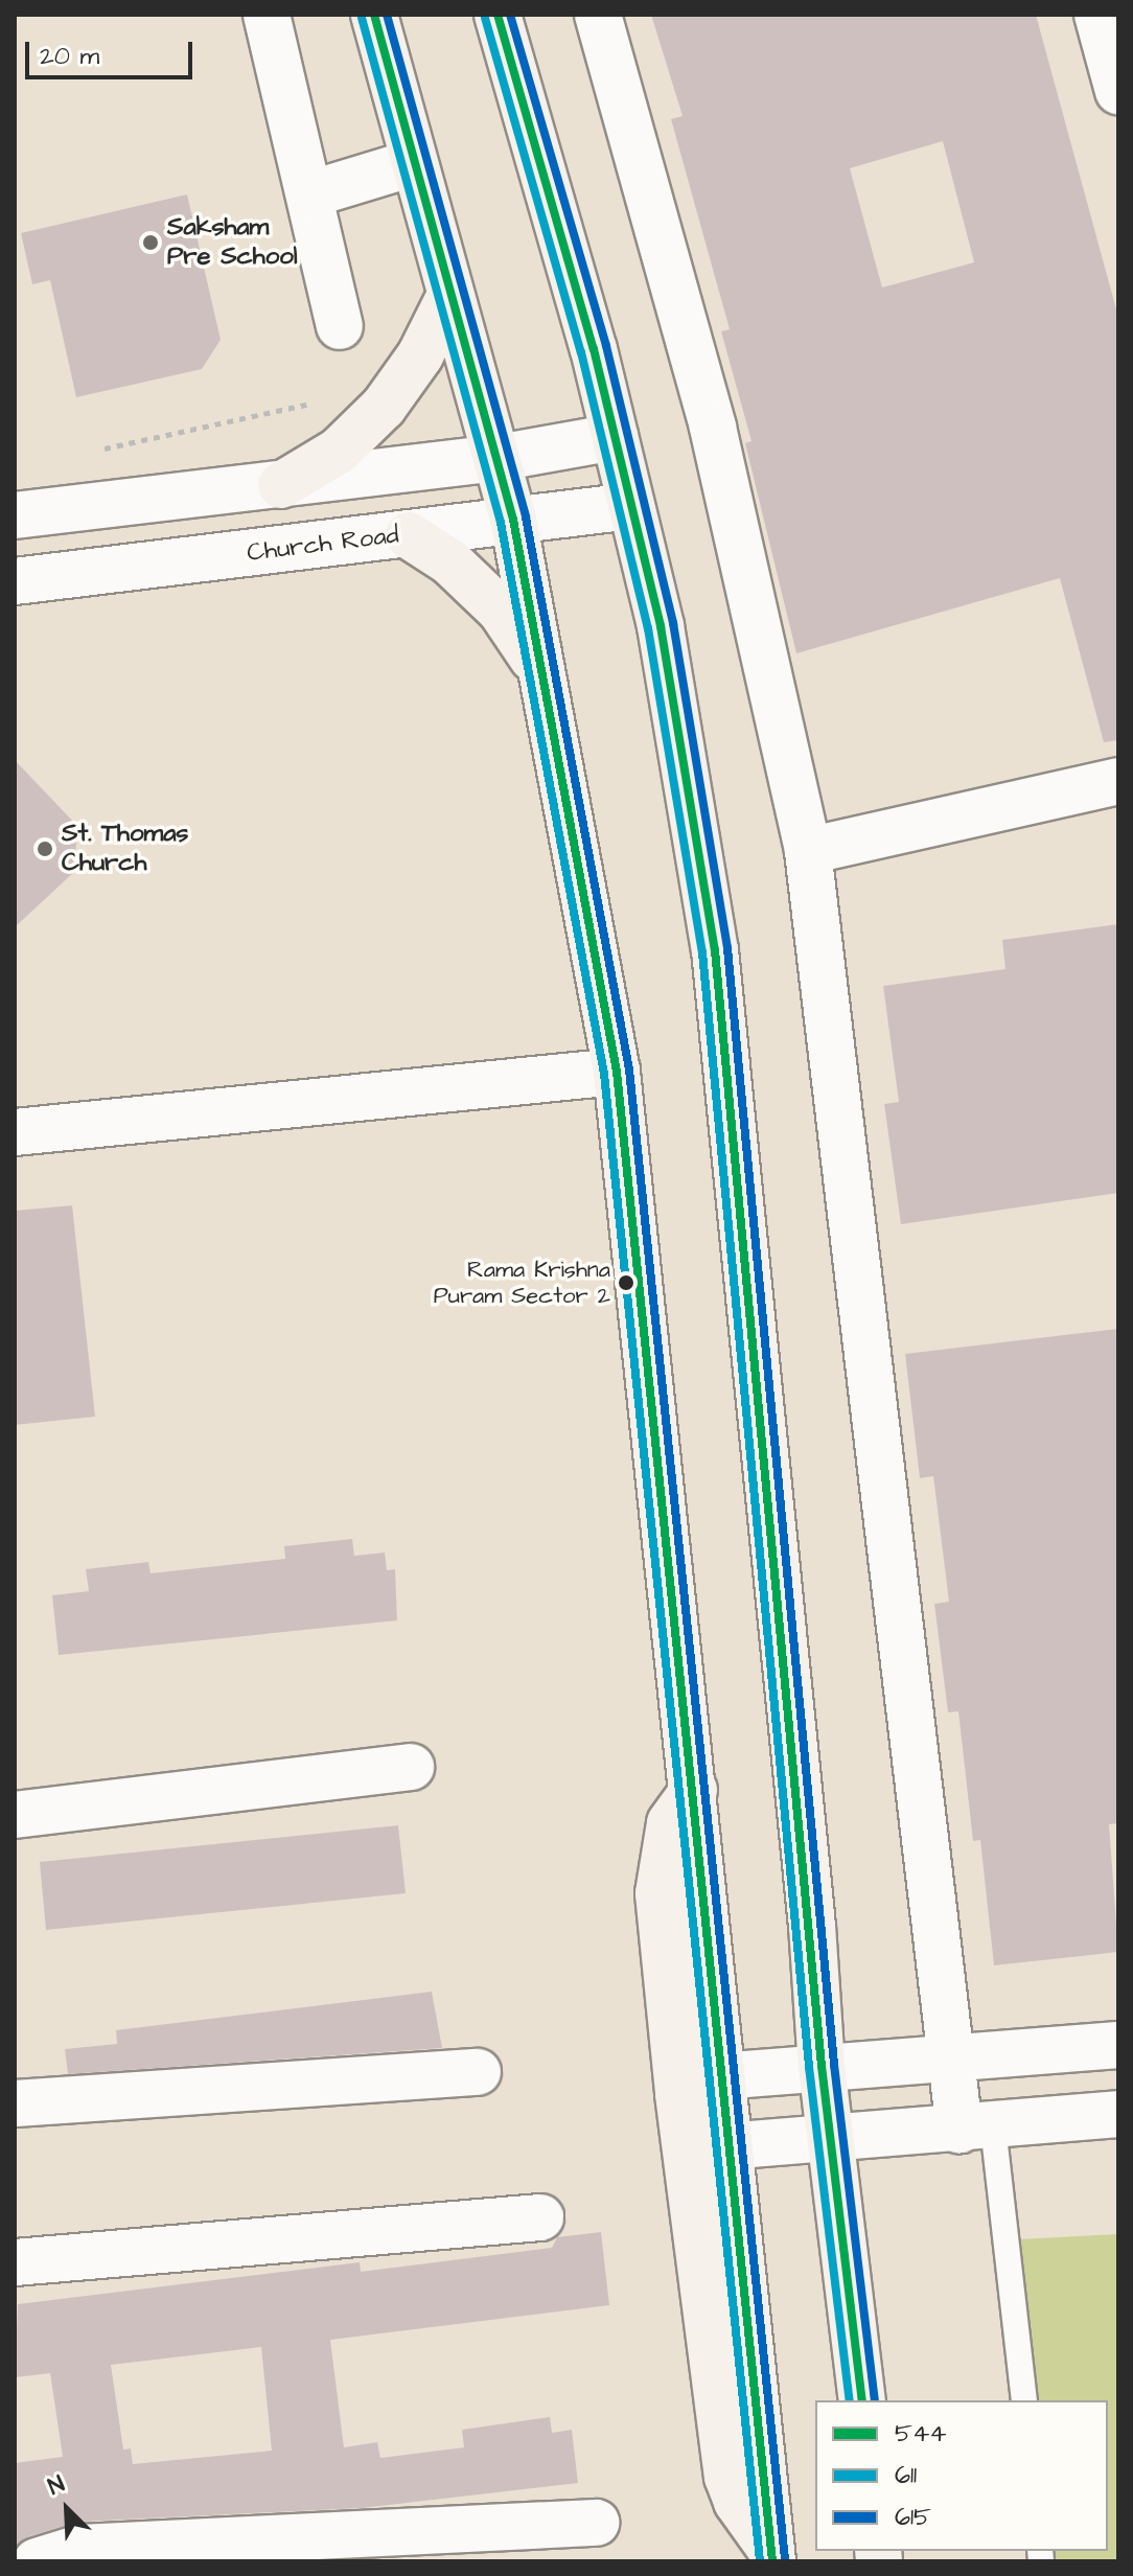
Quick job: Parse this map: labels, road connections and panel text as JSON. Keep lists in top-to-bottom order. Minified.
{"streets":{"street":["Church Road"]},"places":["Saksham Pre School","St. Thomas Church","Rama Krishna Puram Sector 2"],"lines":["transit line 544","transit line 615","transit line 611"],"legend":["544","611","615"],"scale_bar":"20 m","north":"top left"}
